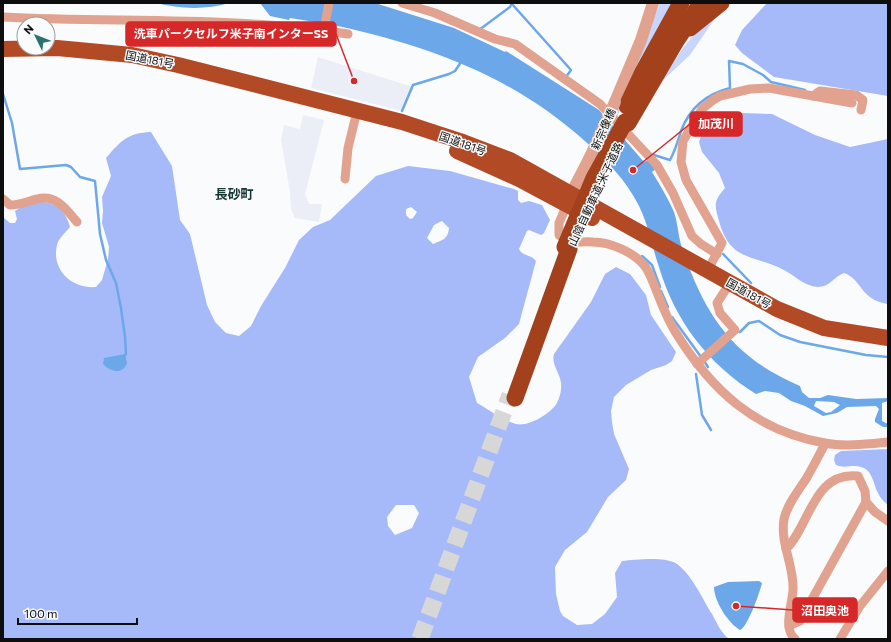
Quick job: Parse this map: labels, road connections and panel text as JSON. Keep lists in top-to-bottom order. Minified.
{"streets":{"highway":["国道181号","山陰自動車道;米子道路"],"street":["新宗像橋"]},"crossings":[["国道181号","新宗像橋"]],"districts":["長砂町"],"places":["洗車パークセルフ米子南インターSS","加茂川","沼田奥池"],"scale_bar":"100 m","north":"top left"}
